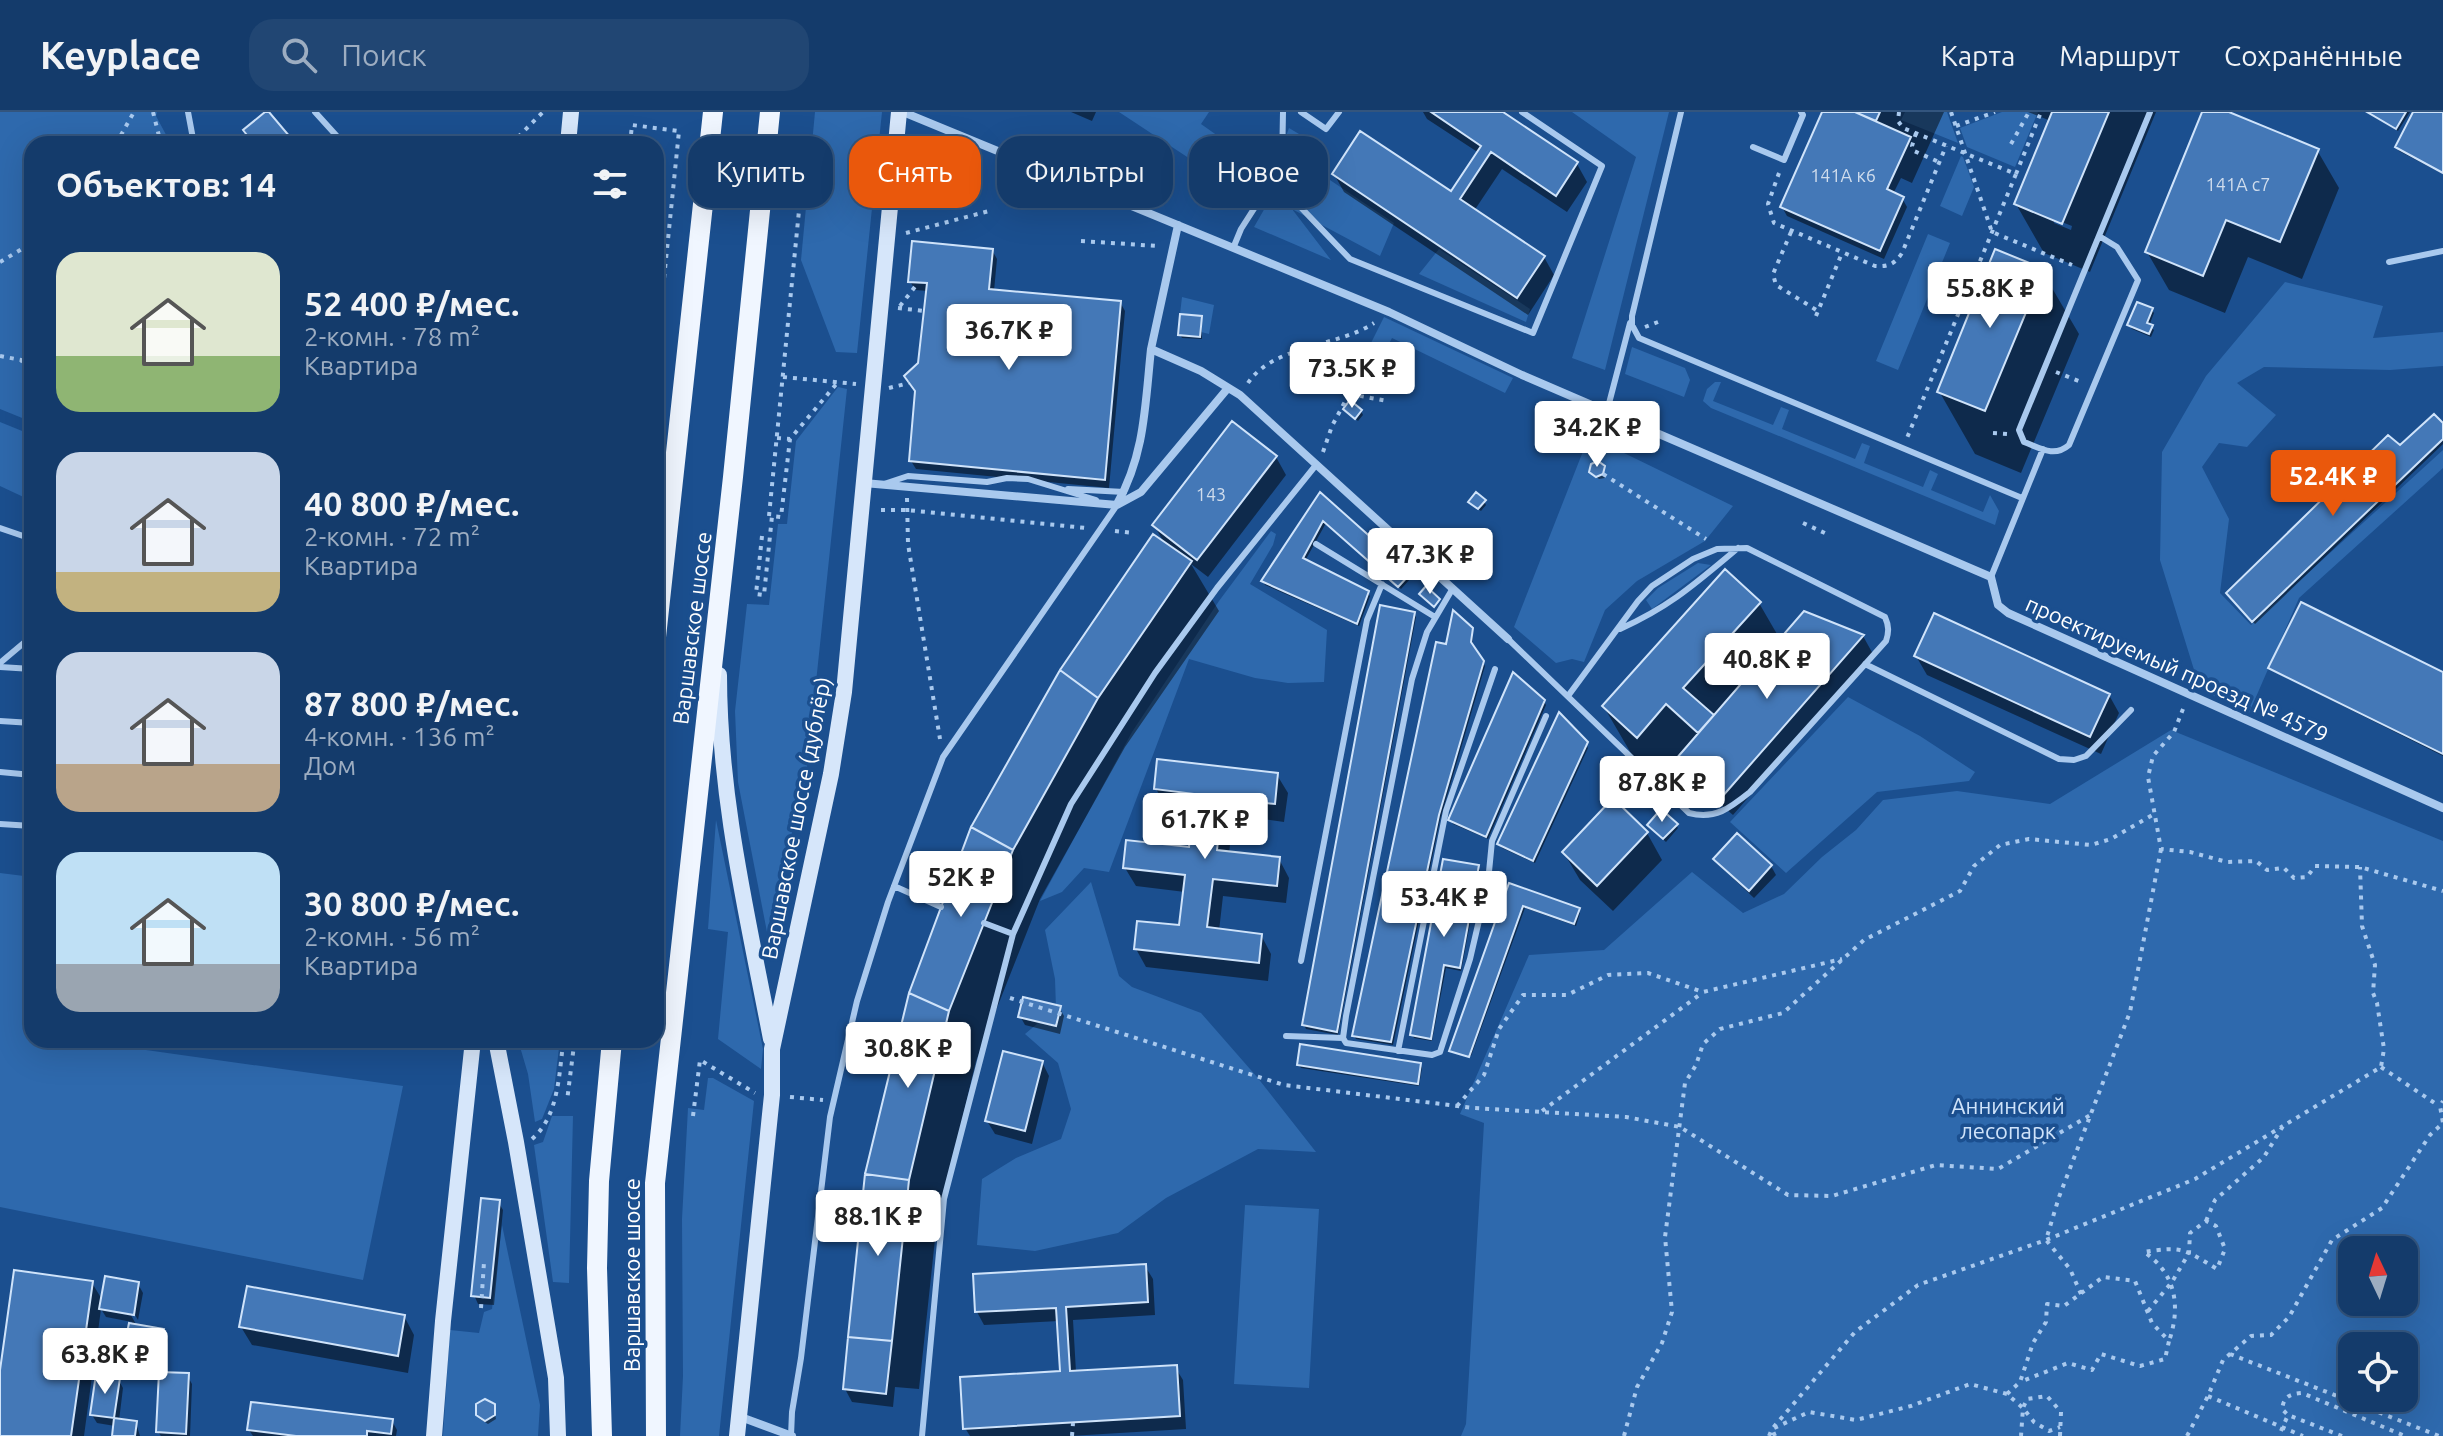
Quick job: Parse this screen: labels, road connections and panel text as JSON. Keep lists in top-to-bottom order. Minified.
{"streets":{"main road":["Варшавское шоссе","Варшавское шоссе (дублёр)"],"street":["проектируемый проезд № 4579"]},"parks":["Аннинский лесопарк"],"house_numbers":["141А к6","141А с7","143"],"north":"top","page":{"header":"Keyplace","search":"Поиск","nav":["Карта","Маршрут","Сохранённые"],"chip":["Купить","Снять","Фильтры","Новое"],"heading":"Объектов: 14","list":[{"name":"52 400 ₽/мес.","note":"2-комн. · 78 m² · Квартира"},{"name":"40 800 ₽/мес.","note":"2-комн. · 72 m² · Квартира"},{"name":"87 800 ₽/мес.","note":"4-комн. · 136 m² · Дом"},{"name":"30 800 ₽/мес.","note":"2-комн. · 56 m² · Квартира"}],"price":["55.8K ₽","36.7K ₽","73.5K ₽","34.2K ₽","52.4K ₽","47.3K ₽","40.8K ₽","87.8K ₽","61.7K ₽","52K ₽","53.4K ₽","30.8K ₽","88.1K ₽","63.8K ₽"]}}
